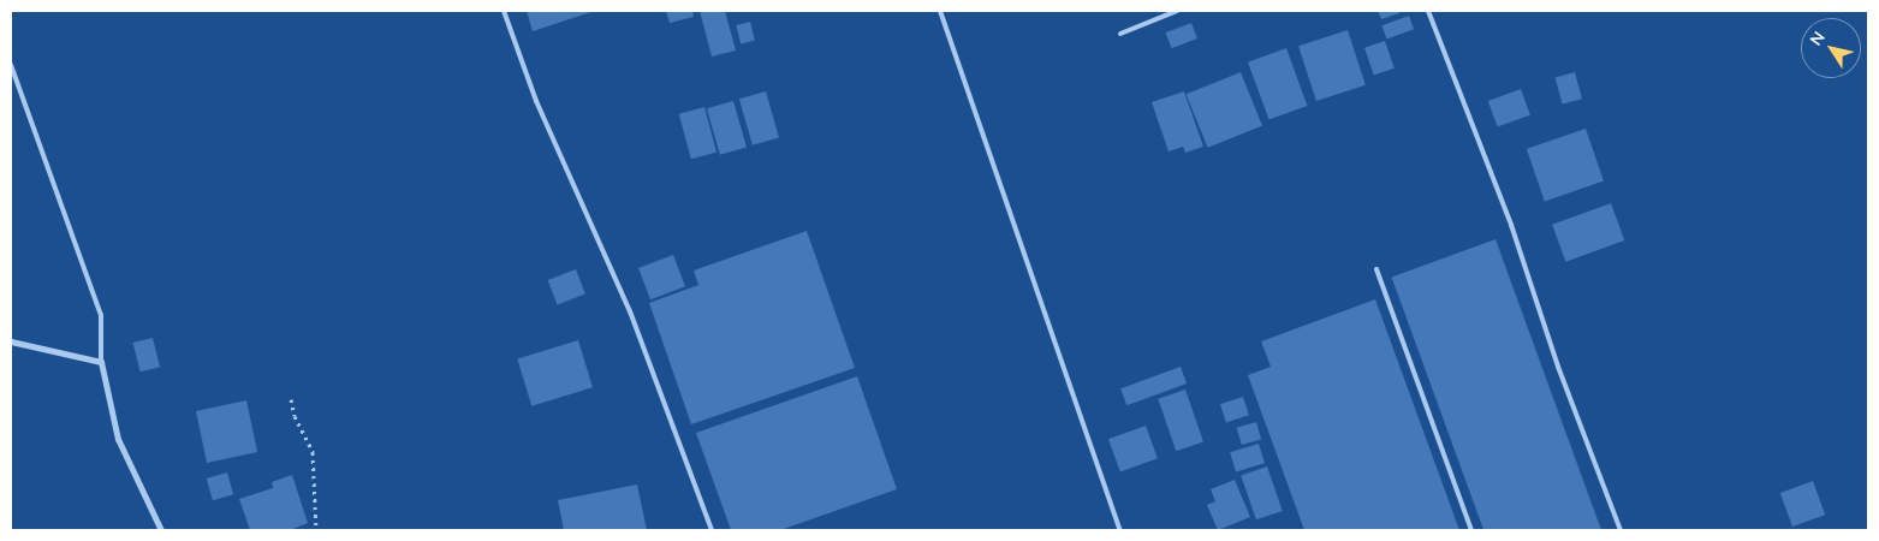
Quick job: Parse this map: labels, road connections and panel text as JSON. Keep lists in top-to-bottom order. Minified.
{"north":"top left"}
